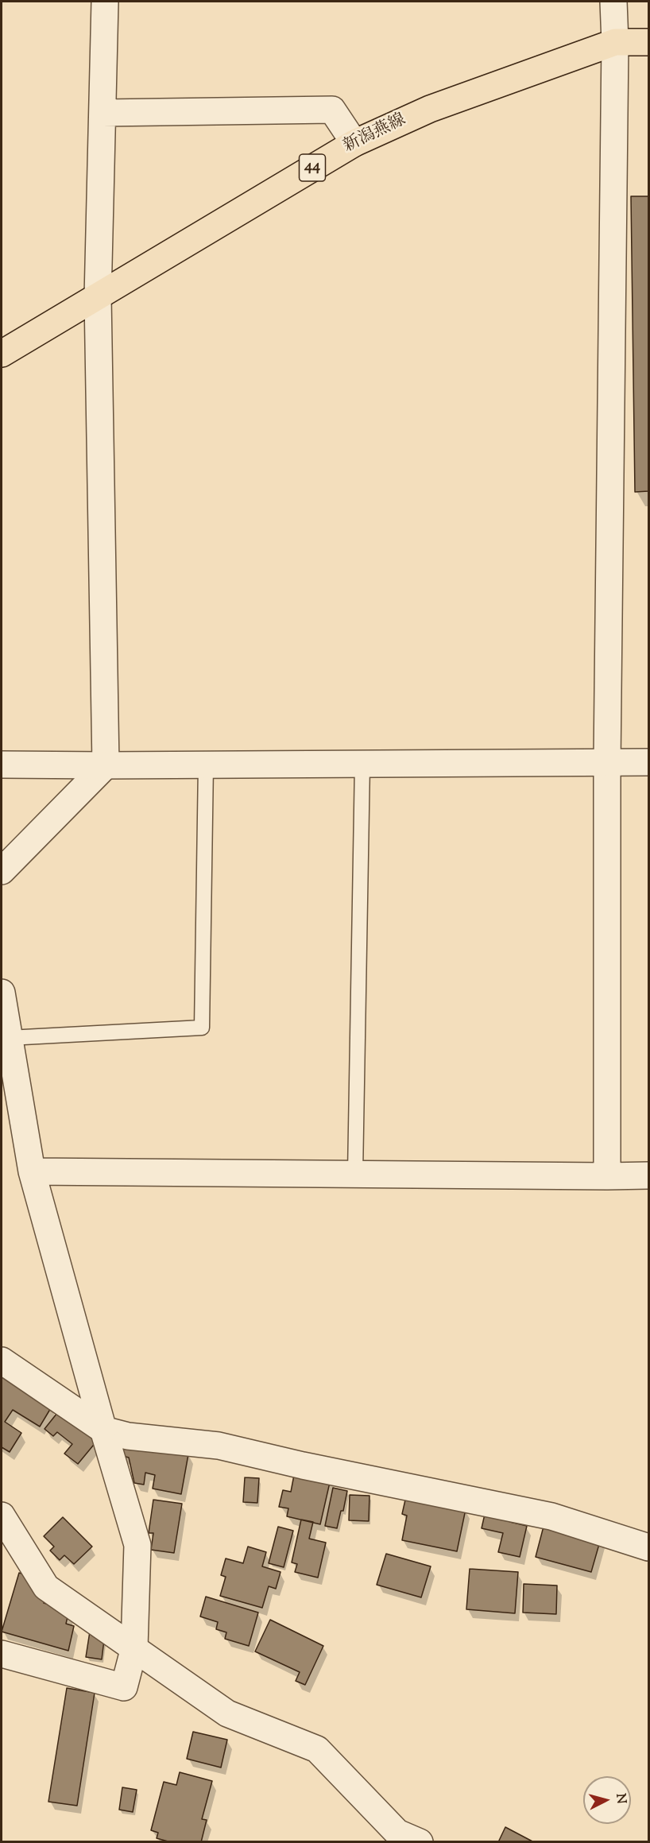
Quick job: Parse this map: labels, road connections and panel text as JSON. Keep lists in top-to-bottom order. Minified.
{"streets":{"main road":["新潟燕線","44"]},"north":"right"}
